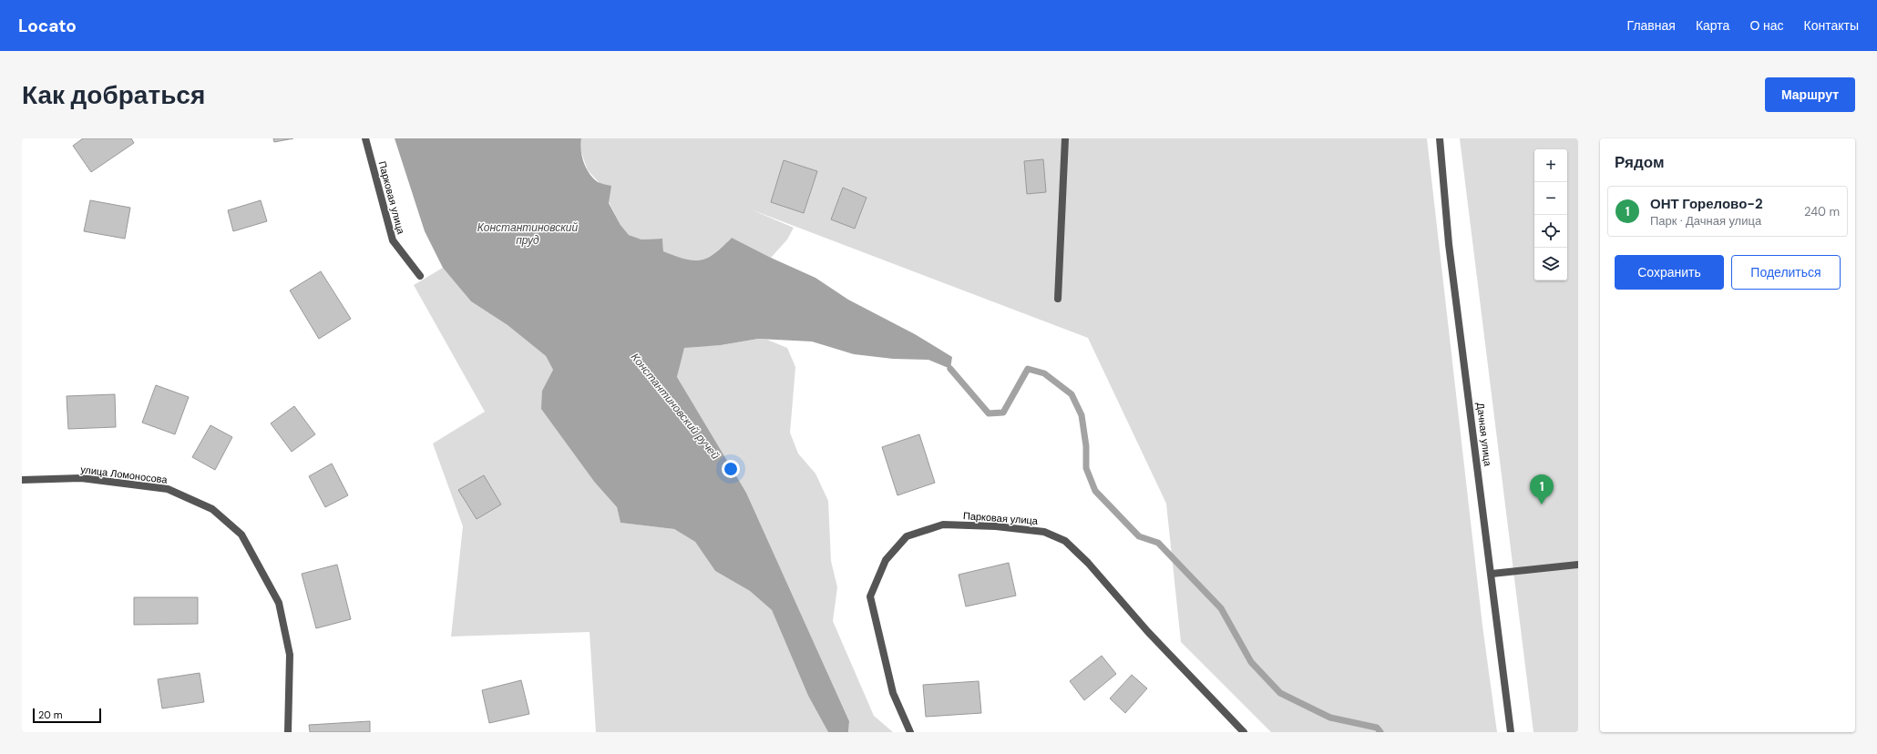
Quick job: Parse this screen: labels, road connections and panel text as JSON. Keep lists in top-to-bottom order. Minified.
{"streets":{"street":["Парковая улица","Дачная улица","улица Ломоносова"]},"water":["Константиновский пруд","Константиновский ручей"],"scale_bar":"20 m","page":{"header":"Locato","nav":["Главная","Карта","О нас","Контакты"],"buttons":["Маршрут",["Сохранить","Поделиться"]],"title":"Как добраться","heading":"Рядом","map_buttons":["+","−"],"list":[{"mark":"1","name":"ОНТ Горелово-2","note":"Парк · Дачная улица","value":"240 m"}],"pins":"1","scale":"20 m"}}
